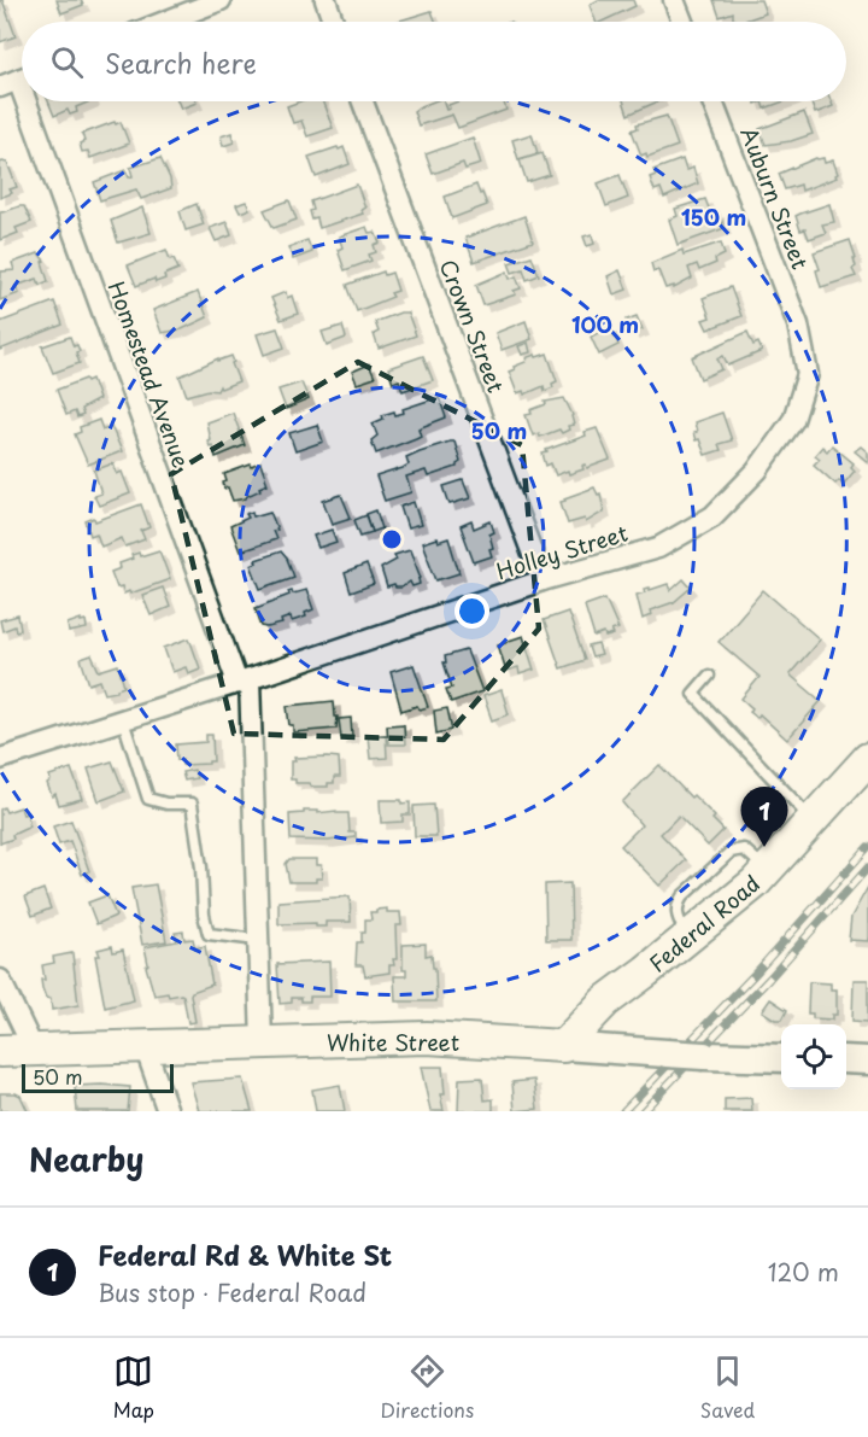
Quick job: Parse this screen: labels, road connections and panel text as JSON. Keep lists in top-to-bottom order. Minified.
{"streets":{"main road":["Federal Road","White Street"],"street":["Auburn Street","Crown Street","Homestead Avenue","Holley Street"]},"crossings":[["Auburn Street","Holley Street"],["Crown Street","Holley Street"],["Homestead Avenue","Holley Street"],["Homestead Avenue","White Street"],["Federal Road","White Street"]],"scale_bar":"50 m","page":{"search":"Search here","pins":"1","scale":"50 m","heading":"Nearby","list":[{"mark":"1","name":"Federal Rd & White St","note":"Bus stop · Federal Road","value":"120 m"}],"nav":["Map","Directions","Saved"]},"rings":["150 m","100 m","50 m"]}
